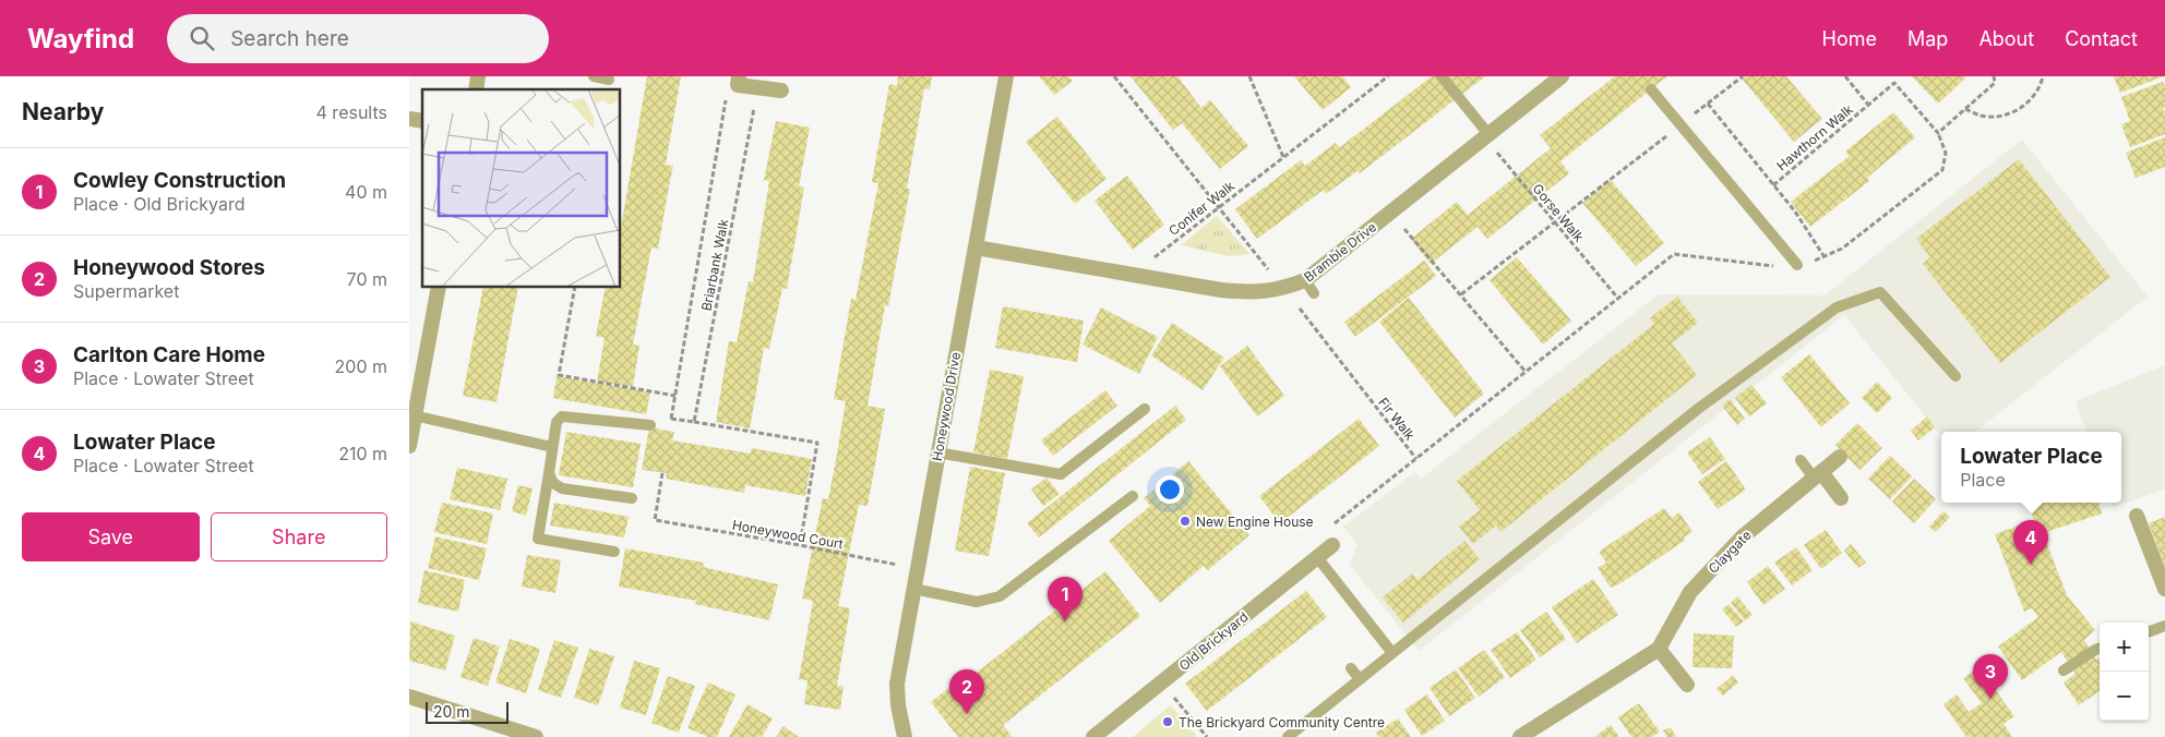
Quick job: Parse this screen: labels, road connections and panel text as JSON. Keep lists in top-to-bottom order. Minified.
{"streets":{"street":["Bramble Drive","Honeywood Drive","Claygate","Old Brickyard"],"path":["Hawthorn Walk","Conifer Walk","Gorse Walk","Briarbank Walk","Fir Walk","Honeywood Court"]},"crossings":[["Conifer Walk","Bramble Drive"],["Conifer Walk","Fir Walk"],["Gorse Walk","Bramble Drive"],["Bramble Drive","Honeywood Drive"],["Bramble Drive","Fir Walk"],["Honeywood Drive","Honeywood Court"],["Fir Walk","Old Brickyard"]],"places":["New Engine House","The Brickyard Community Centre"],"scale_bar":"20 m","page":{"header":"Wayfind","search":"Search here","nav":["Home","Map","About","Contact"],"heading":["Nearby","4 results"],"list":[{"mark":"1","name":"Cowley Construction","note":"Place · Old Brickyard","value":"40 m"},{"mark":"2","name":"Honeywood Stores","note":"Supermarket","value":"70 m"},{"mark":"3","name":"Carlton Care Home","note":"Place · Lowater Street","value":"200 m"},{"mark":"4","name":"Lowater Place","note":"Place · Lowater Street","value":"210 m"}],"popup":["Lowater Place","Place"],"buttons":["Save","Share"],"pins":["4","1","3","2"],"map_buttons":["+","−"],"scale":"20 m"}}
